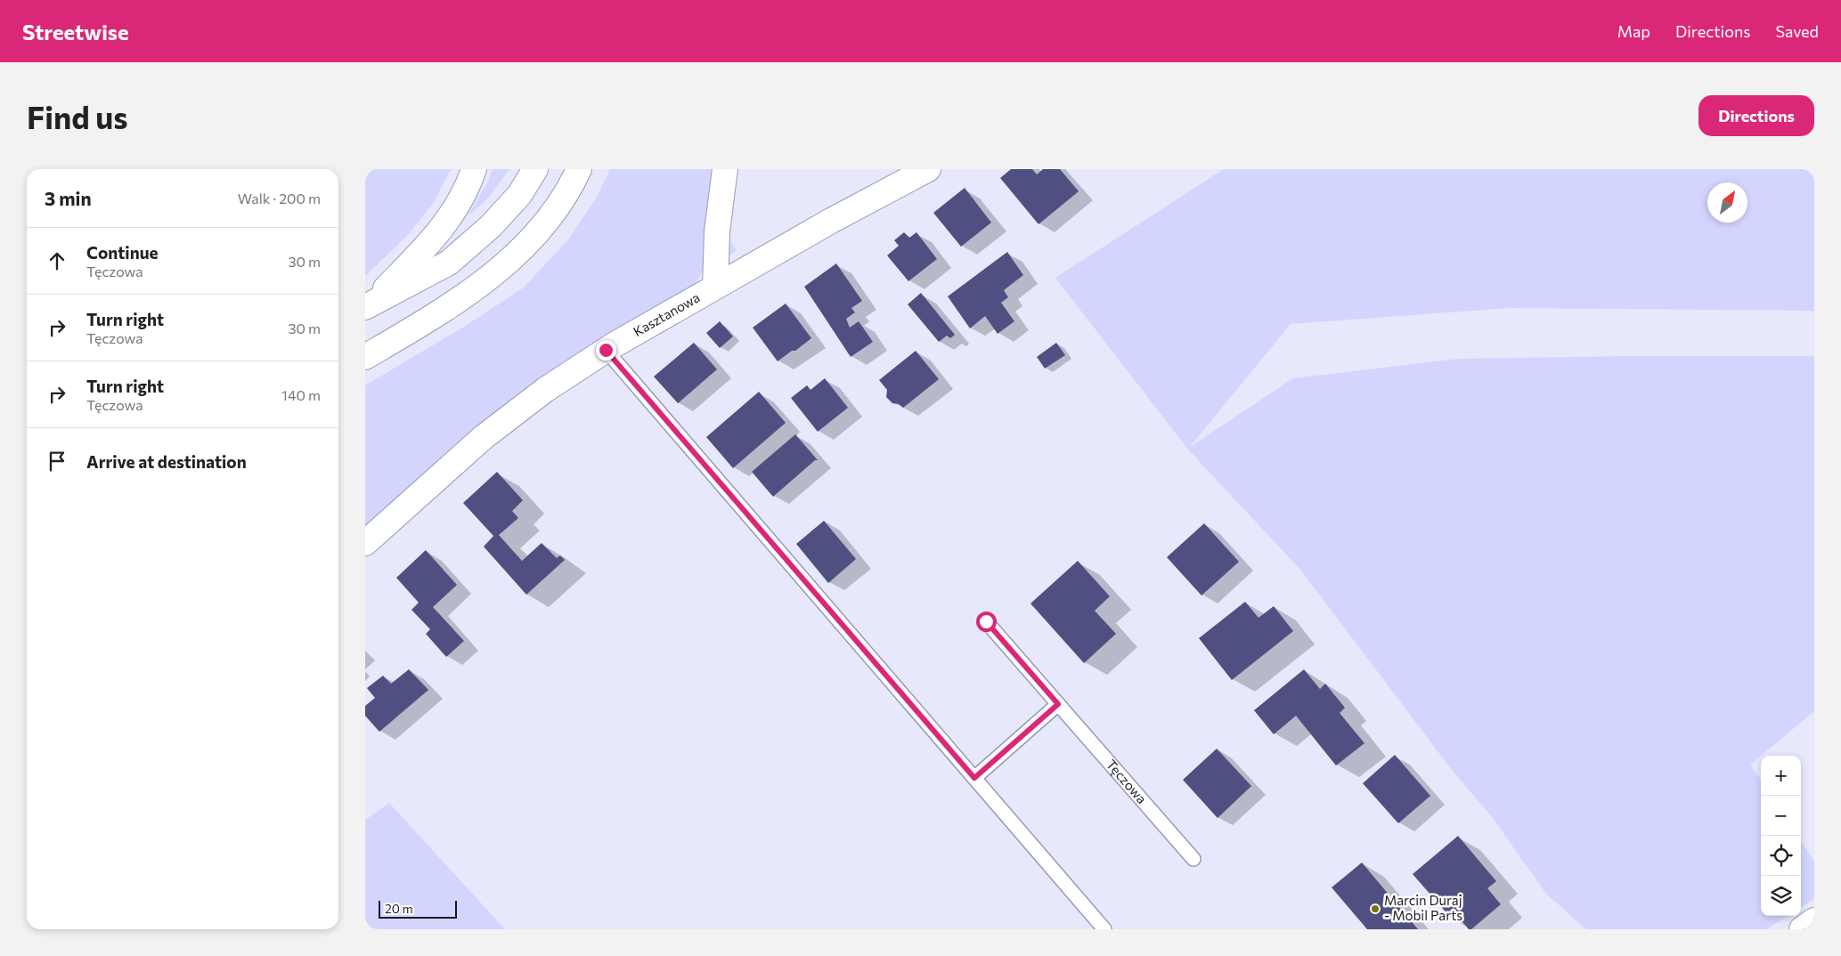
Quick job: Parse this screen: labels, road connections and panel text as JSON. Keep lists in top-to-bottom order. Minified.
{"streets":{"main road":["Kasztanowa"],"lane":["Tęczowa"]},"places":["Marcin Duraj - Mobil Parts"],"scale_bar":"20 m","north":"top right","page":{"header":"Streetwise","nav":["Map","Directions","Saved"],"buttons":"Directions","title":"Find us","heading":["3 min","Walk · 200 m"],"list":[["Continue","Tęczowa","30 m"],["Turn right","Tęczowa","30 m"],["Turn right","Tęczowa","140 m"],"Arrive at destination"],"map_buttons":["+","−"],"scale":"20 m"}}
